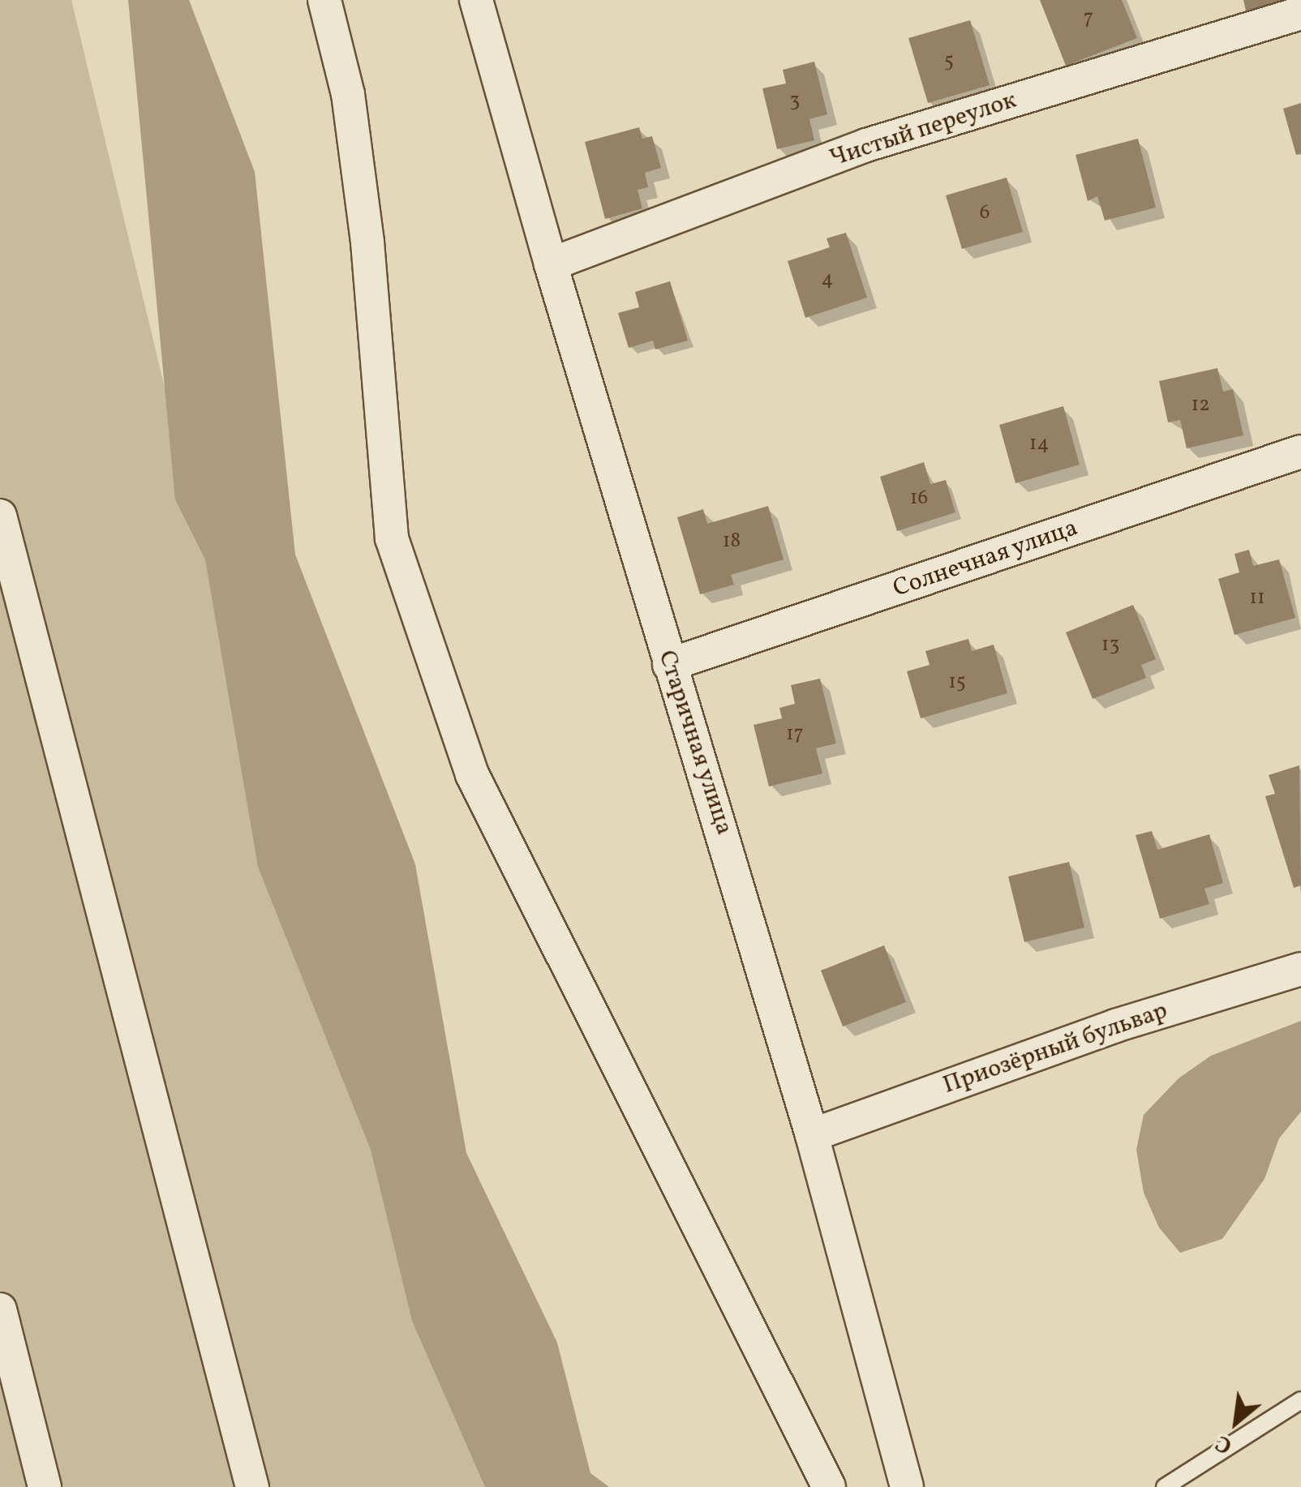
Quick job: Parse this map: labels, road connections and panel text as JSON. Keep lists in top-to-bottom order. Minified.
{"streets":{"street":["Чистый переулок","Солнечная улица","Старичная улица","Приозёрный бульвар"]},"crossings":[["Чистый переулок","Старичная улица"],["Солнечная улица","Старичная улица"],["Старичная улица","Приозёрный бульвар"]],"house_numbers":["7","5","3","6","4","12","14","16","18","11","13","15","17"],"north":"bottom left"}
